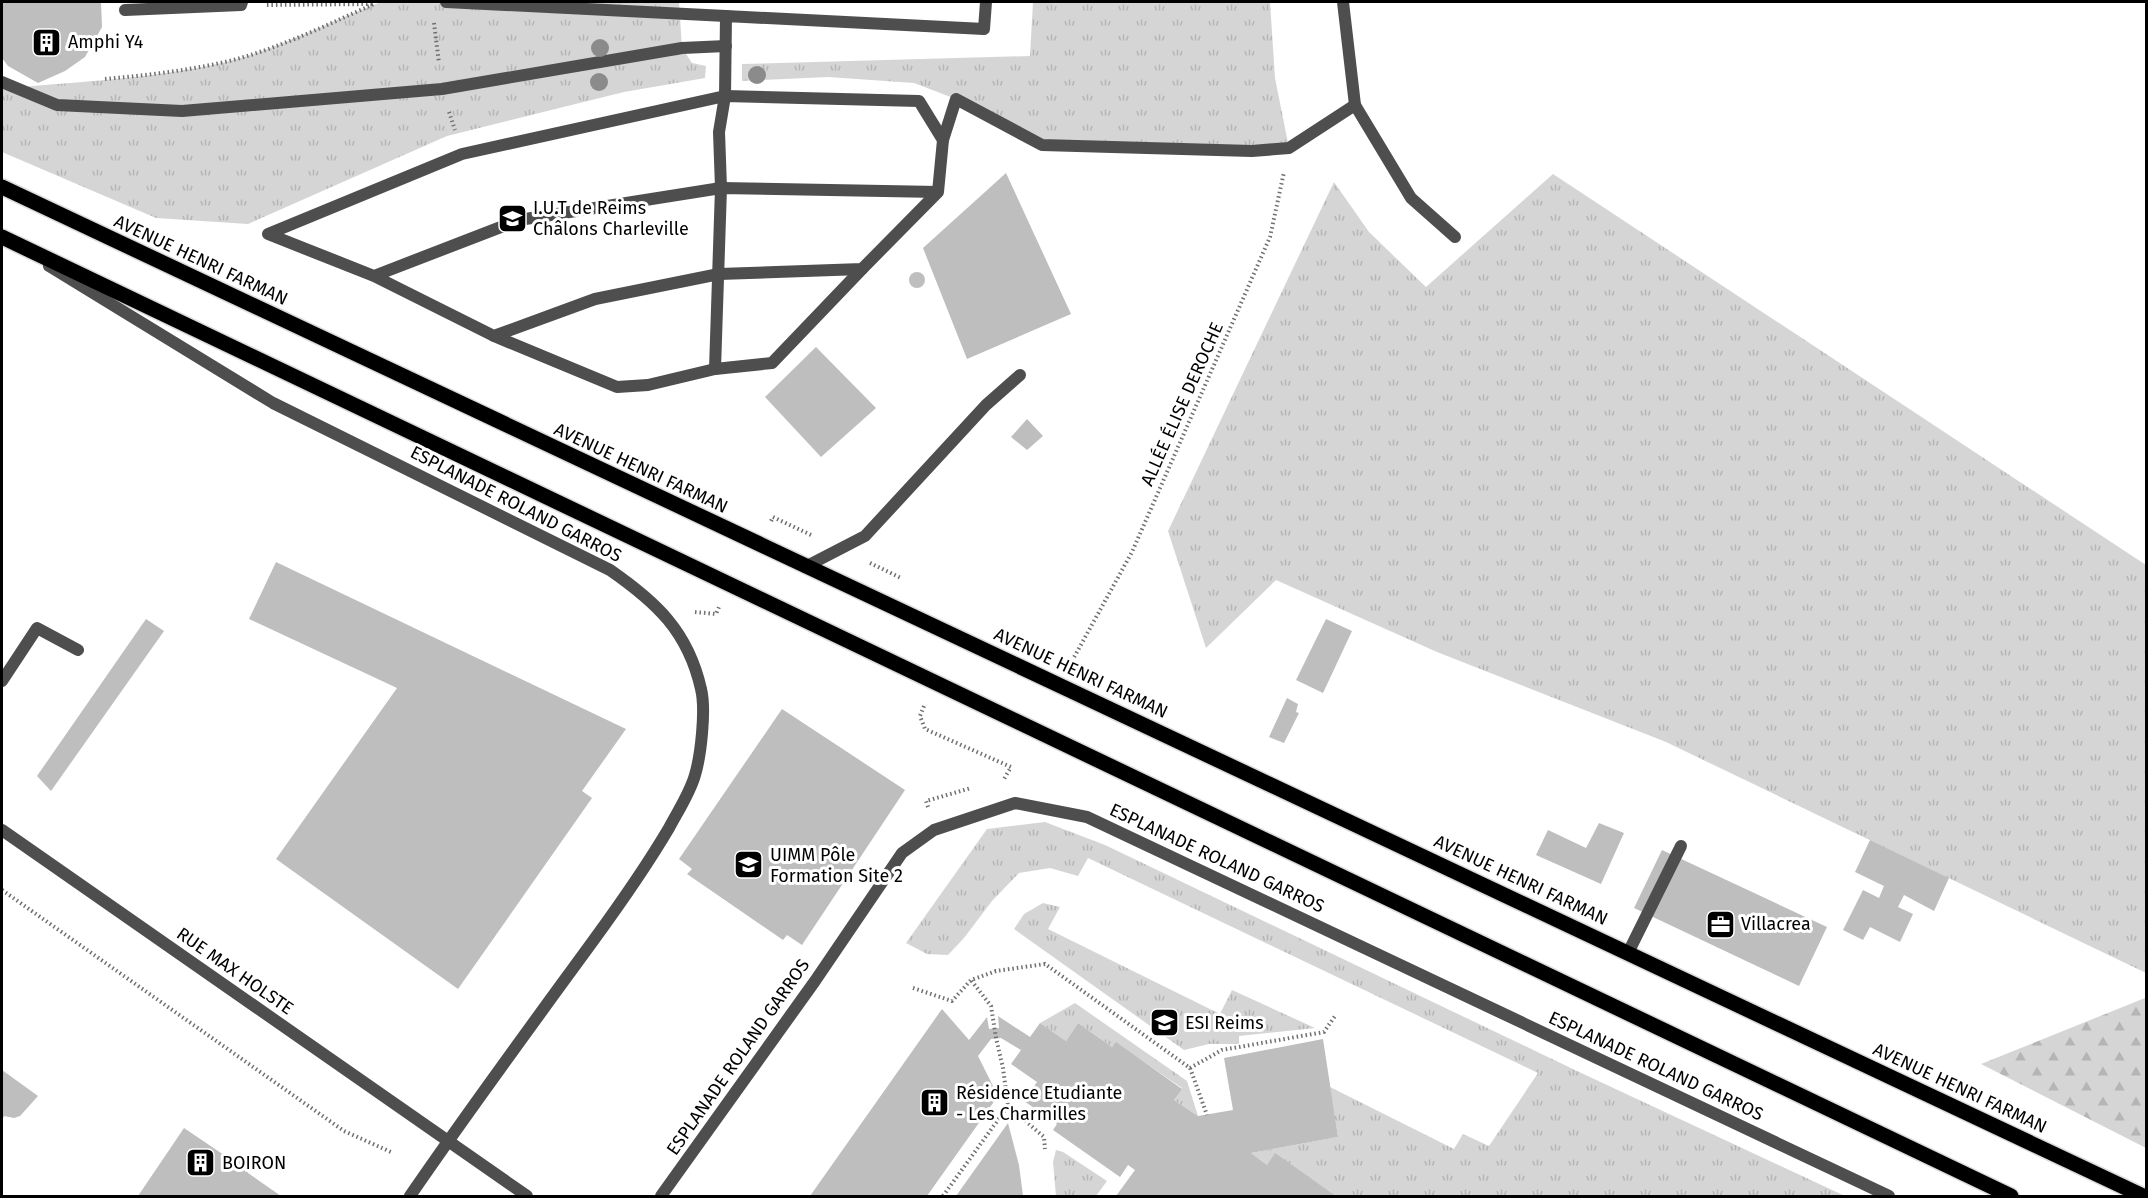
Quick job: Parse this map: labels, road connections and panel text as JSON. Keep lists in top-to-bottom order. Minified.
{"streets":{"main road":["AVENUE HENRI FARMAN"],"lane":["ESPLANADE ROLAND GARROS","RUE MAX HOLSTE"],"path":["ALLÉE ÉLISE DEROCHE"]},"crossings":[["ESPLANADE ROLAND GARROS","RUE MAX HOLSTE"]],"places":{"building":["Amphi Y4","Résidence Etudiante - Les Charmilles","BOIRON"],"school or university":["I.U.T de Reims Châlons Charleville","UIMM Pôle Formation Site 2","ESI Reims"],"office":["Villacrea"]}}
